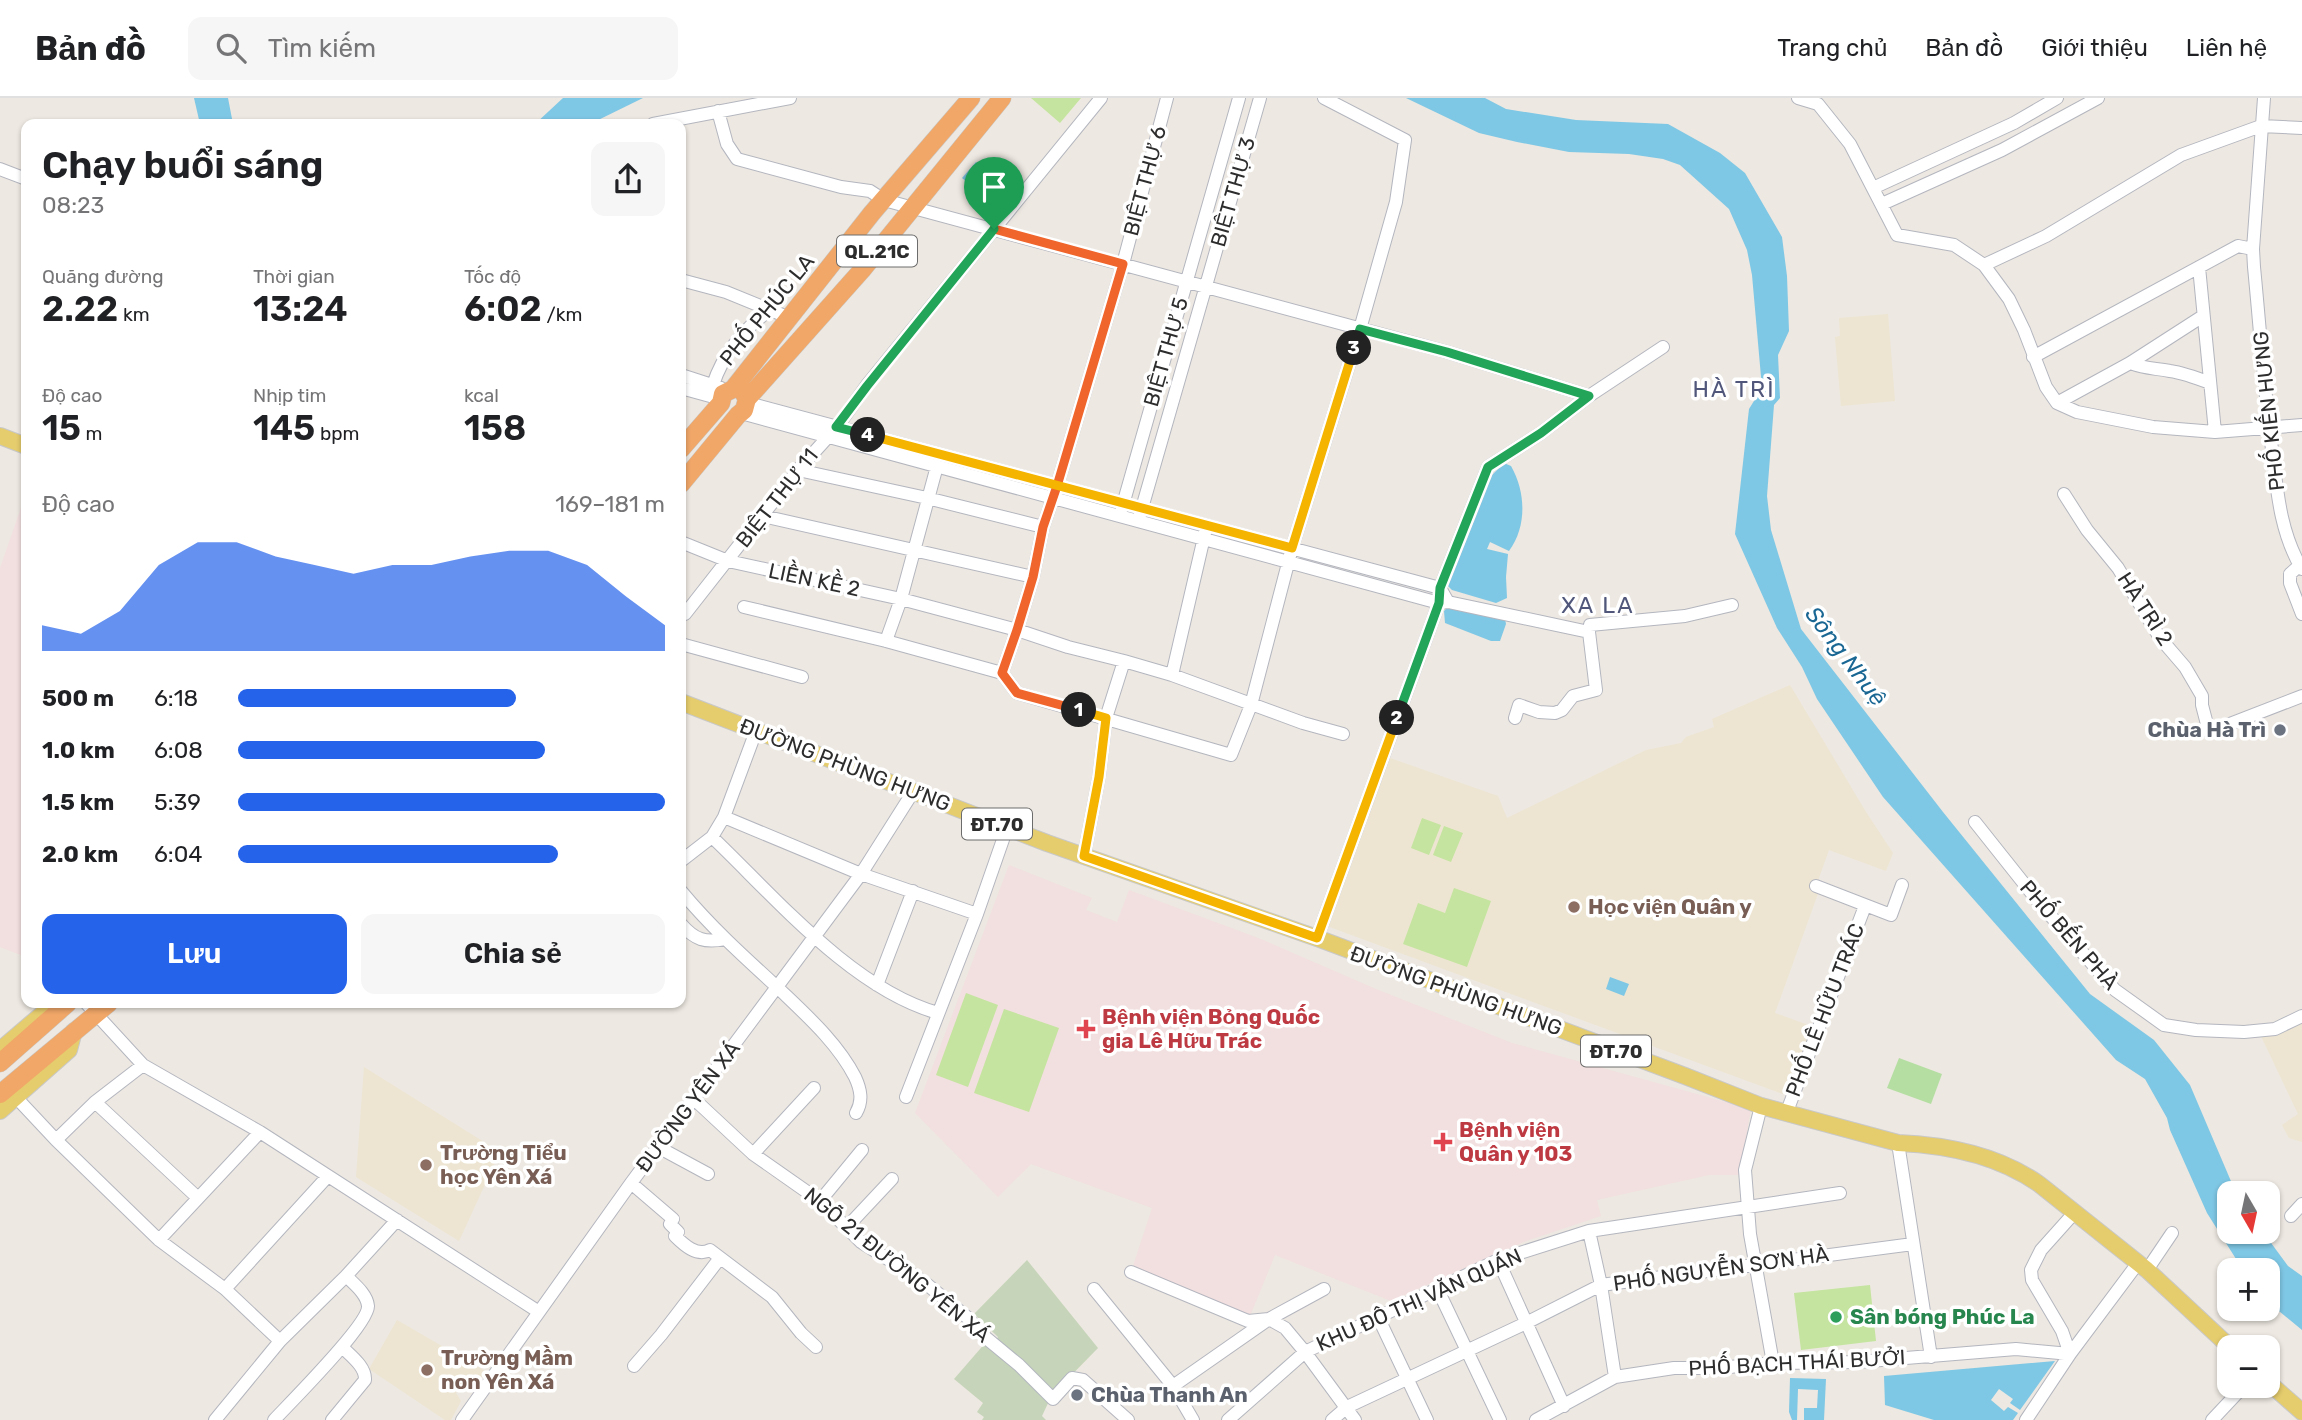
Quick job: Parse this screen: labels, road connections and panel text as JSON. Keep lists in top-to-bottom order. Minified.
{"streets":{"highway":["QL.21C","PHỐ PHÚC LA"],"main road":["ĐƯỜNG PHÙNG HƯNG","ĐT.70"],"street":["BIỆT THỰ 6","BIỆT THỰ 3","BIỆT THỰ 5","PHỐ KIẾN HƯNG","BIỆT THỰ 11","LIỀN KỀ 2","HÀ TRÌ 2","PHỐ BẾN PHÀ","PHỐ LÊ HỮU TRÁC","ĐƯỜNG YÊN XÁ","NGÕ 21 ĐƯỜNG YÊN XÁ","PHỐ NGUYỄN SƠN HÀ","KHU ĐÔ THỊ VĂN QUÁN","PHỐ BẠCH THÁI BƯỞI"]},"crossings":[["BIỆT THỰ 11","LIỀN KỀ 2"],["ĐƯỜNG PHÙNG HƯNG","PHỐ LÊ HỮU TRÁC"],["ĐƯỜNG PHÙNG HƯNG","ĐƯỜNG YÊN XÁ"],["ĐƯỜNG YÊN XÁ","NGÕ 21 ĐƯỜNG YÊN XÁ"]],"districts":["HÀ TRÌ","XA LA"],"water":["Sông Nhuệ"],"places":{"other":["Chùa Hà Trì","Học viện Quân y","Trường Tiểu học Yên Xá","Sân bóng Phúc La","Trường Mầm non Yên Xá","Chùa Thanh An"],"health":["Bệnh viện Bỏng Quốc gia Lê Hữu Trác","Bệnh viện Quân y 103"]},"north":"bottom","page":{"header":"Bản đồ","search":"Tìm kiếm","nav":["Trang chủ","Bản đồ","Giới thiệu","Liên hệ"],"heading":["Chạy buổi sáng","08:23"],"stats":[["Quãng đường","2.22 km"],["Thời gian","13:24"],["Tốc độ","6:02 /km"],["Độ cao","15 m"],["Nhịp tim","145 bpm"],["kcal","158"]],"pins":["3","4","1","2"],"chart":["Độ cao","169–181 m"],"list":[{"name":"500 m","note":"6:18"},{"name":"1.0 km","note":"6:08"},{"name":"1.5 km","note":"5:39"},{"name":"2.0 km","note":"6:04"}],"buttons":["Lưu","Chia sẻ"],"map_buttons":["+","−"]}}
